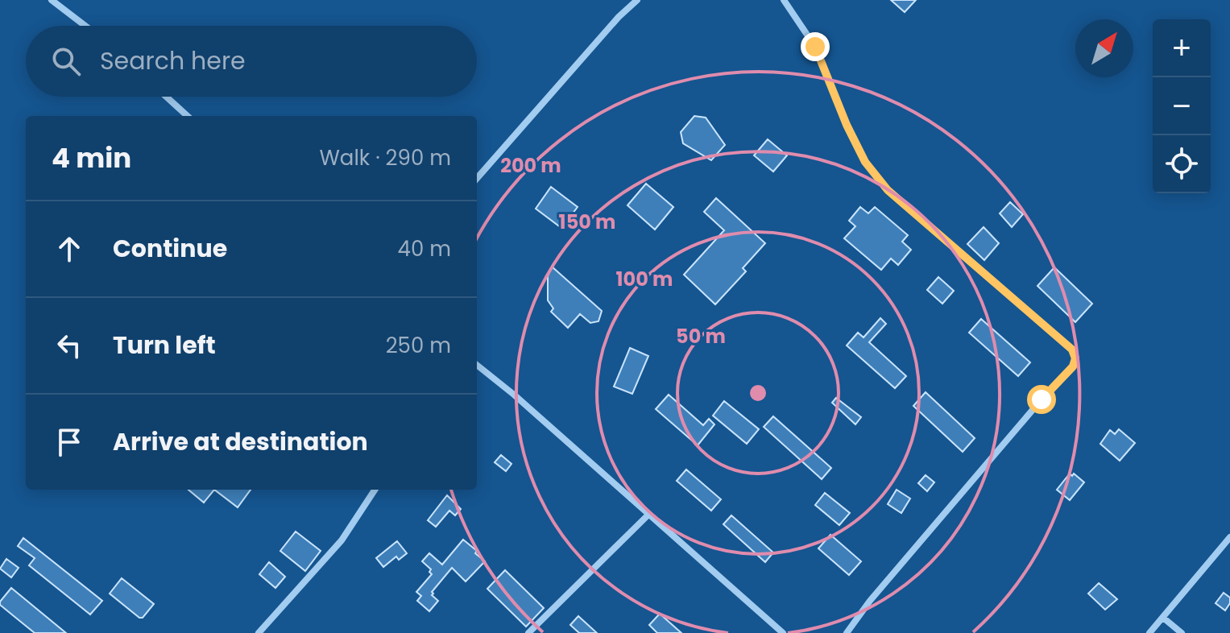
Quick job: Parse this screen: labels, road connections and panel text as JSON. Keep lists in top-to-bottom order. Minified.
{"north":"top right","page":{"map_buttons":["+","−"],"search":"Search here","heading":["4 min","Walk · 290 m"],"list":[["Continue","40 m"],["Turn left","250 m"],"Arrive at destination"]},"rings":["200 m","150 m","100 m","50 m"]}
